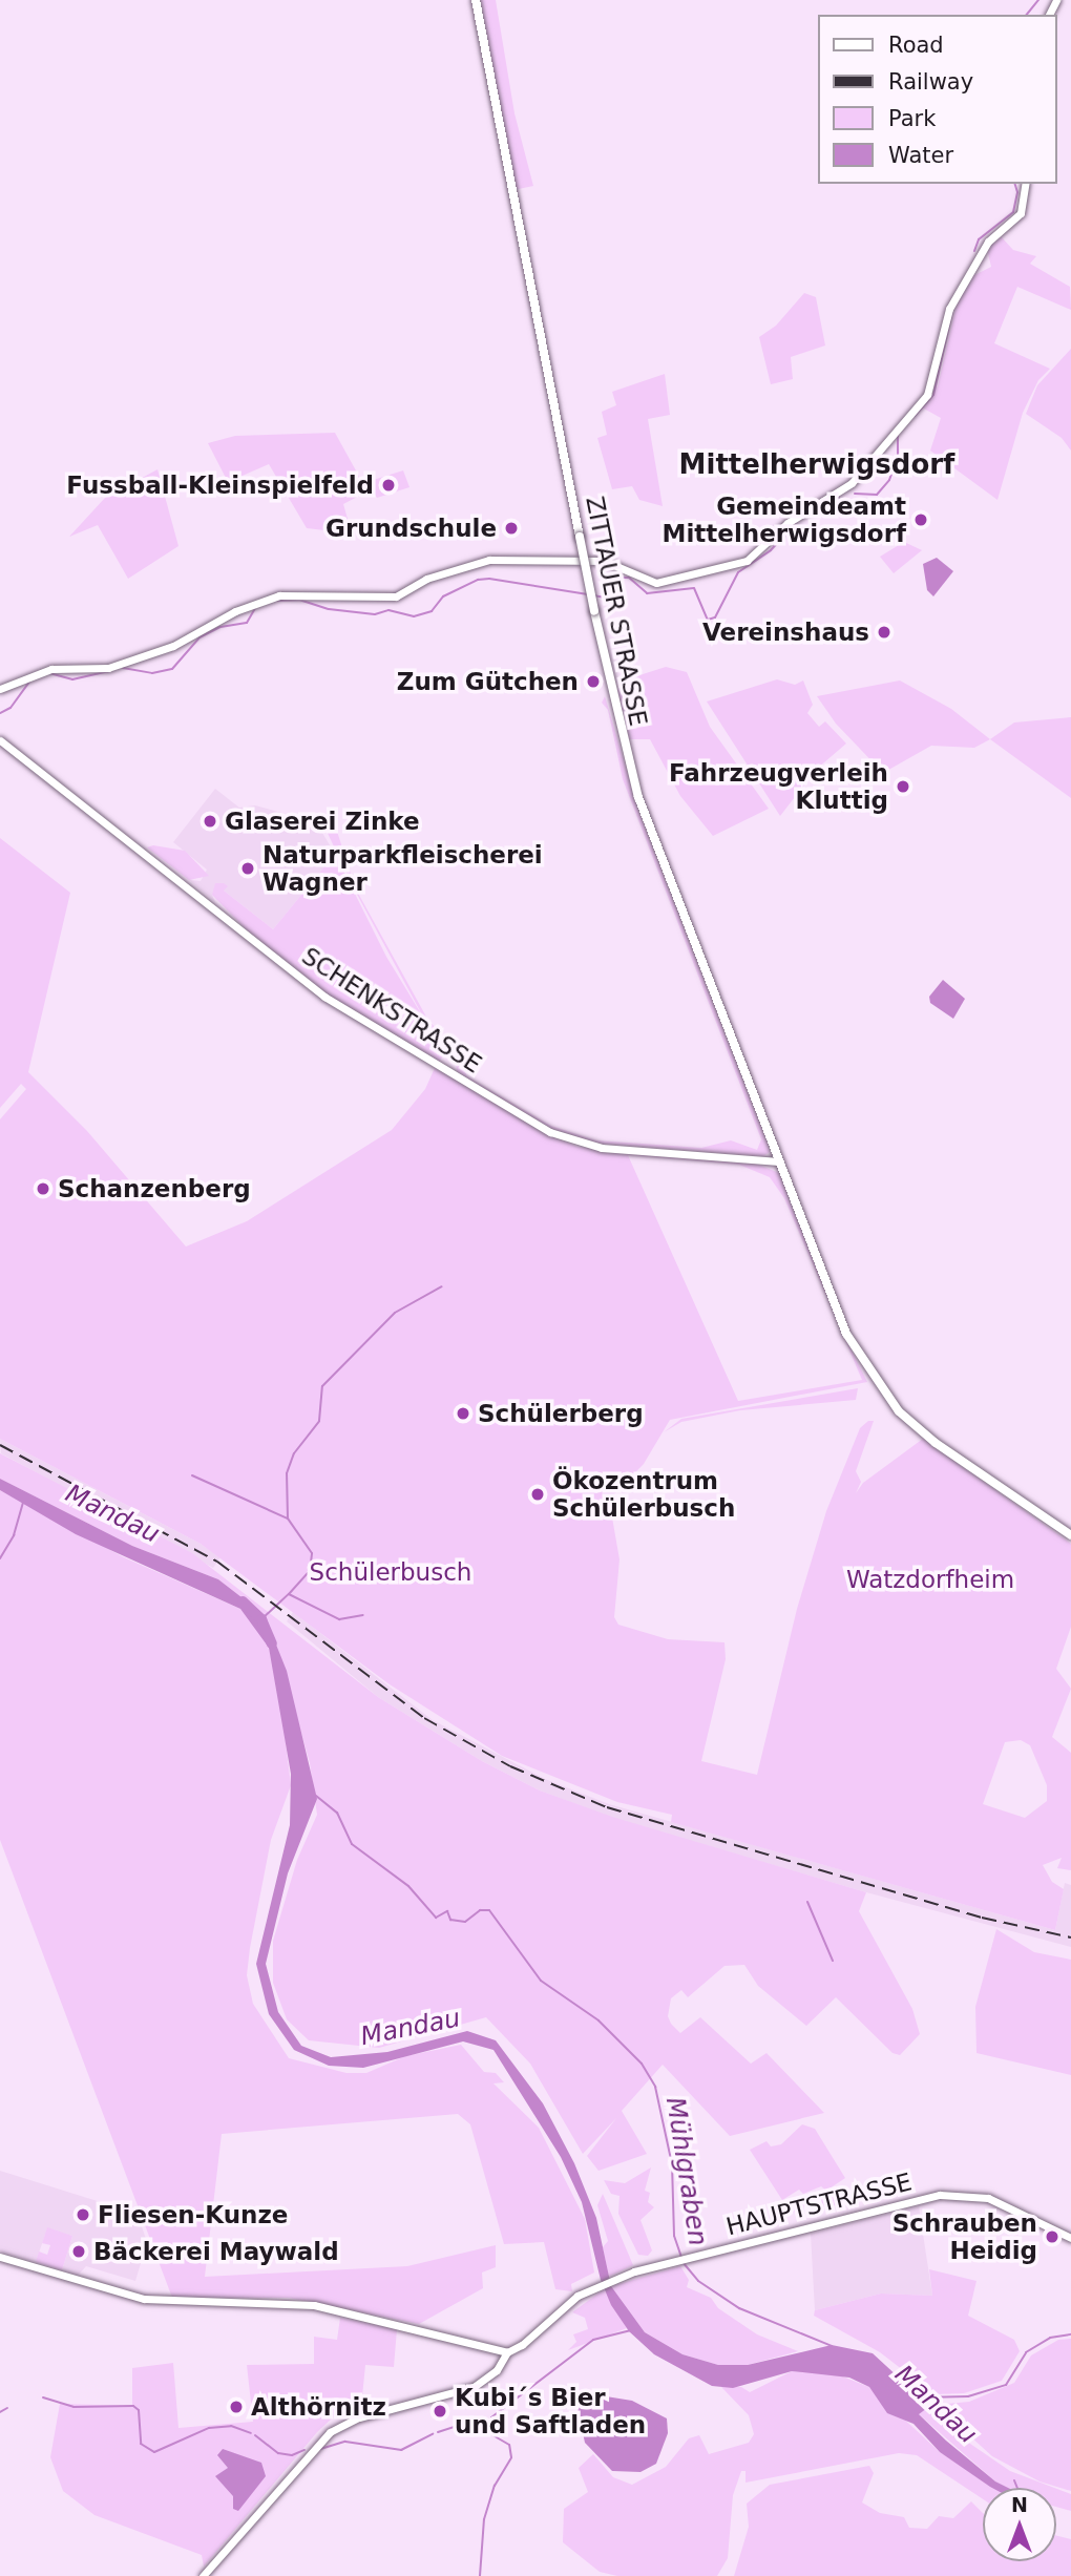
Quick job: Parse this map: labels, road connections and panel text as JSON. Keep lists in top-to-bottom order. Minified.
{"streets":{"main road":["ZITTAUER STRASSE","SCHENKSTRASSE","HAUPTSTRASSE"]},"crossings":[["ZITTAUER STRASSE","SCHENKSTRASSE"]],"districts":["Mittelherwigsdorf"],"water":["Mandau","Mühlgraben"],"parks":["Schülerbusch","Watzdorfheim"],"places":["Fussball-Kleinspielfeld","Gemeindeamt Mittelherwigsdorf","Grundschule","Vereinshaus","Zum Gütchen","Fahrzeugverleih Kluttig","Glaserei Zinke","Naturparkfleischerei Wagner","Schanzenberg","Schülerberg","Ökozentrum Schülerbusch","Fliesen-Kunze","Schrauben Heidig","Bäckerei Maywald","Althörnitz","Kubi´s Bier und Saftladen"],"legend":["Road","Railway","Park","Water"],"north":"top"}
